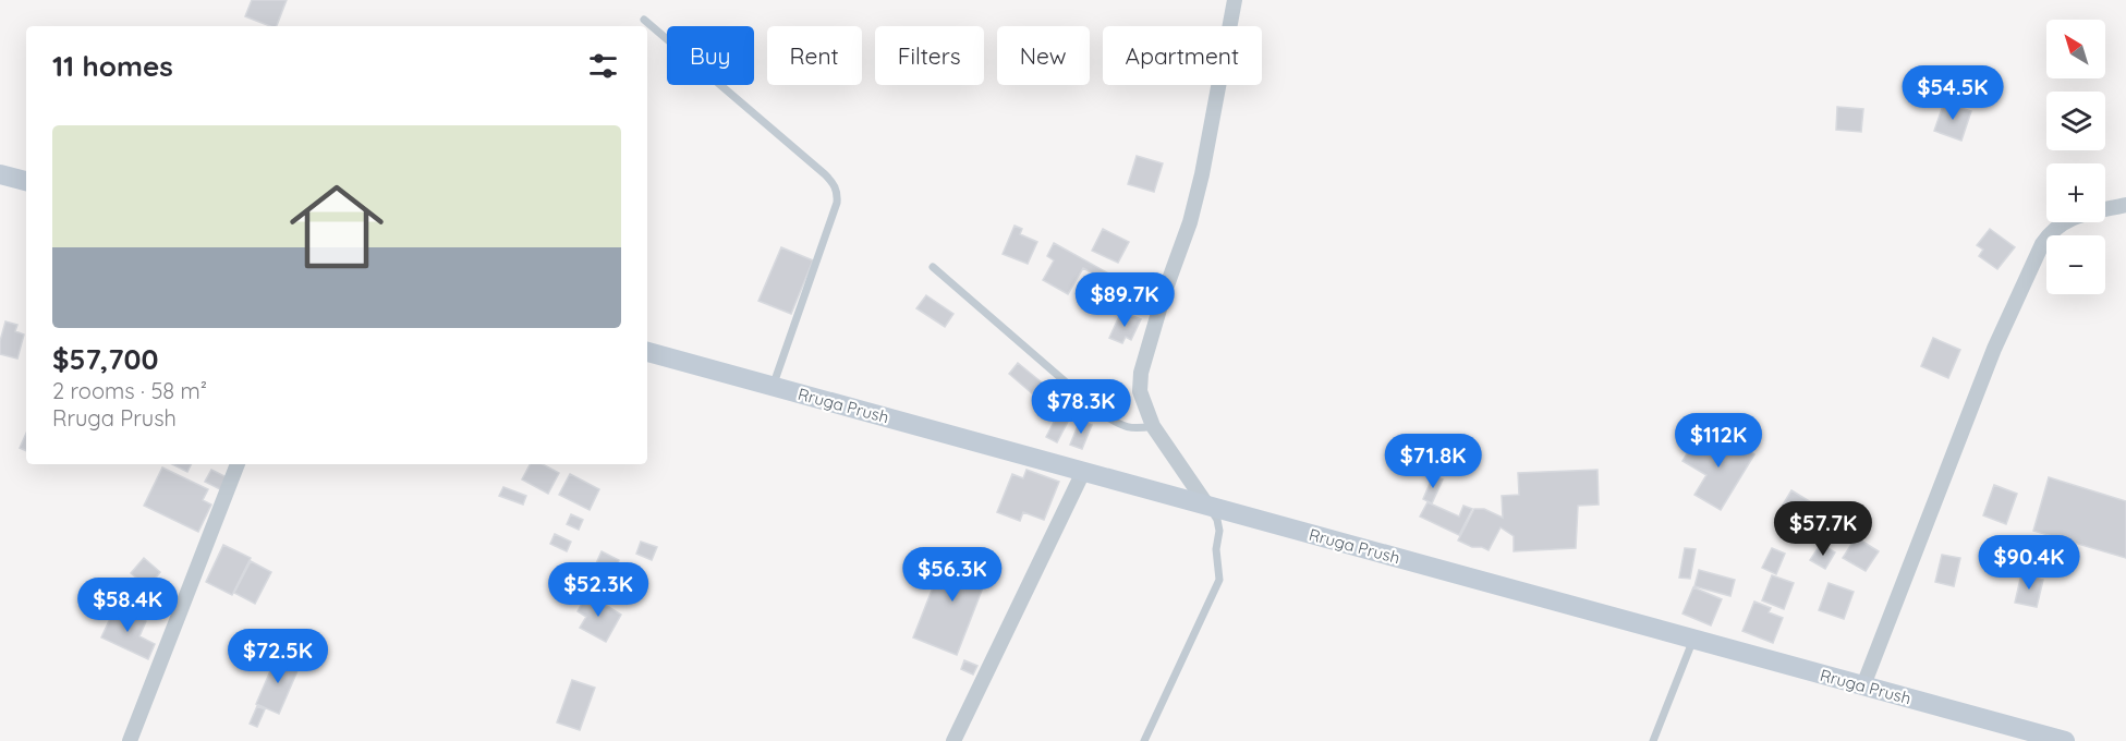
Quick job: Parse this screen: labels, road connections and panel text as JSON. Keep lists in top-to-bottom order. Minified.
{"streets":{"street":["Rruga Prush"]},"north":"top left","page":{"map_buttons":["+","−"],"chip":["Buy","Rent","Filters","New","Apartment"],"heading":"11 homes","price":["$54.5K","$89.7K","$78.3K","$112K","$71.8K","$57.7K","$90.4K","$56.3K","$52.3K","$58.4K","$72.5K"],"list":[{"name":"$57,700","note":"2 rooms · 58 m² · Rruga Prush"}]}}
